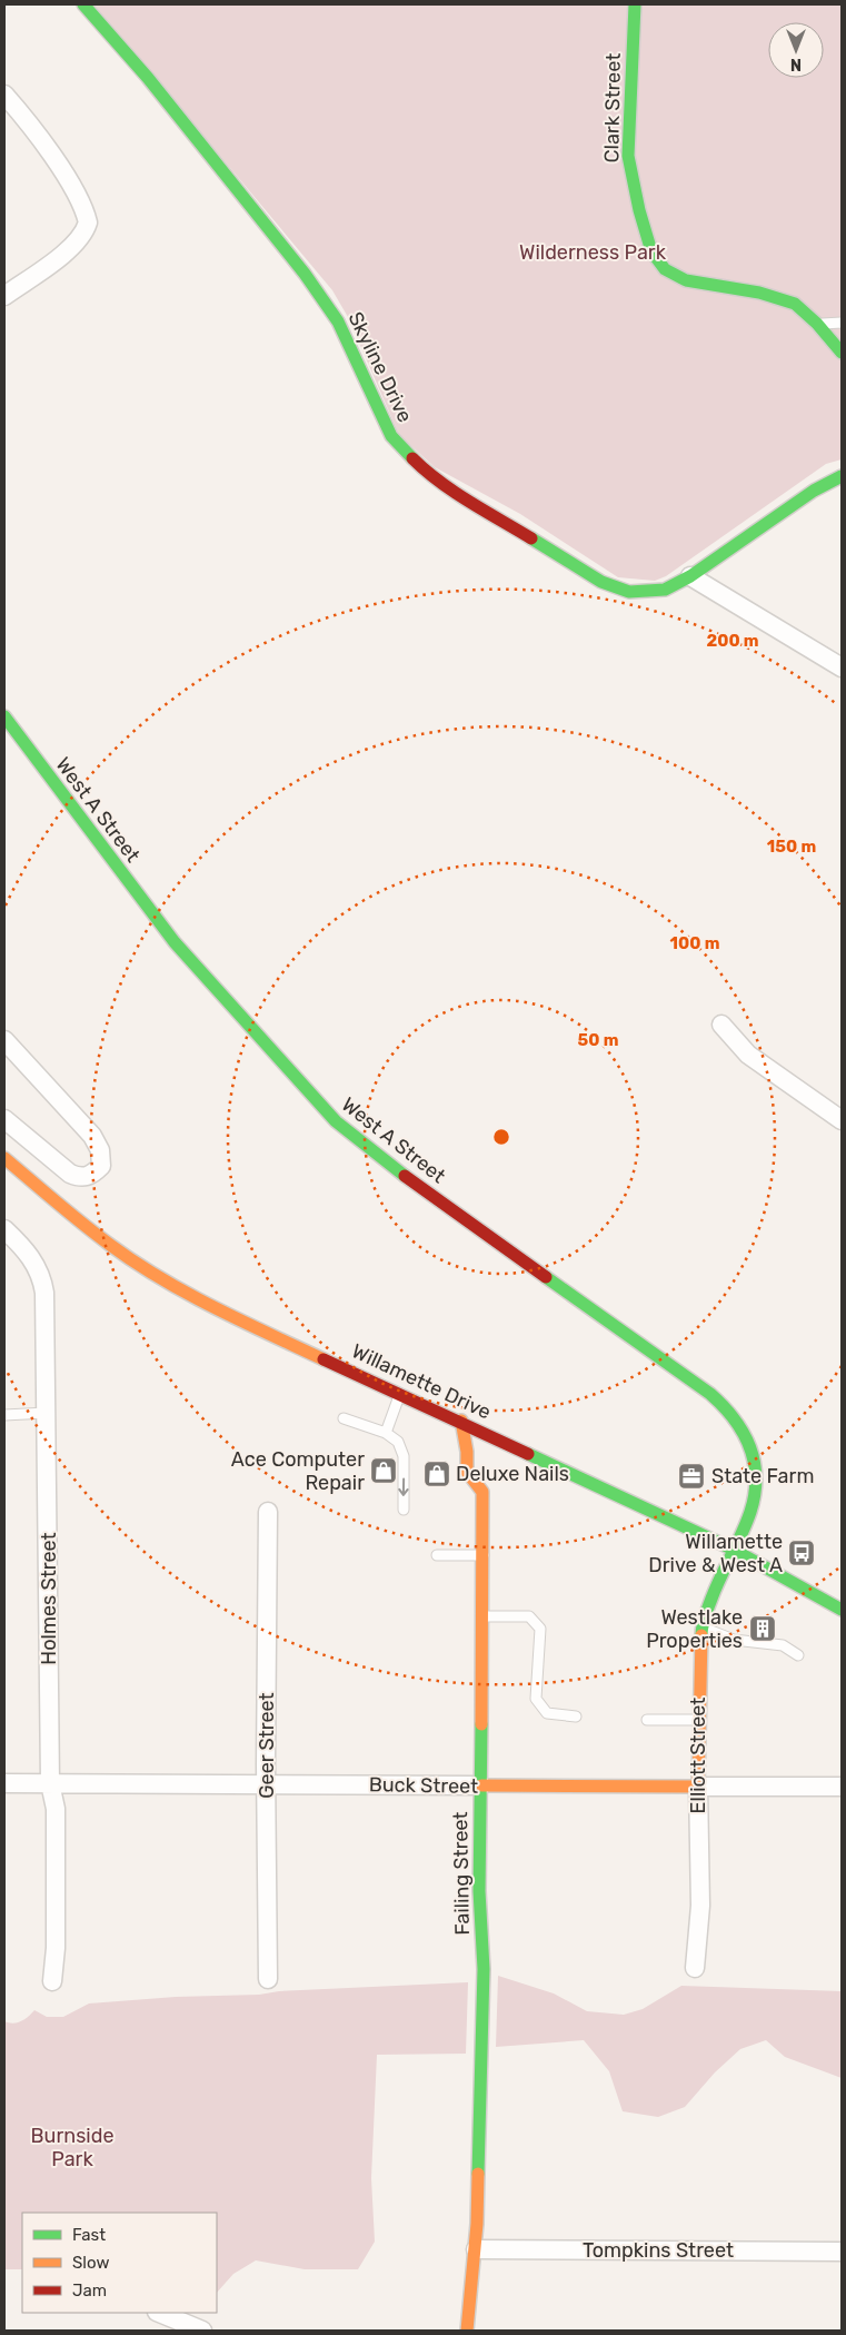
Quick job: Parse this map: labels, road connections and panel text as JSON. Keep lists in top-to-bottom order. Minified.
{"streets":{"street":["Clark Street","Skyline Drive","West A Street","Willamette Drive","Holmes Street","Geer Street","Elliott Street","Buck Street","Failing Street","Tompkins Street"]},"crossings":[["West A Street","Willamette Drive"],["West A Street","Elliott Street"],["Willamette Drive","Elliott Street"],["Willamette Drive","Failing Street"],["Holmes Street","Buck Street"],["Geer Street","Buck Street"],["Elliott Street","Buck Street"],["Buck Street","Failing Street"],["Failing Street","Tompkins Street"]],"parks":["Wilderness Park","Burnside Park"],"places":{"shop":["Ace Computer Repair","Deluxe Nails"],"office":["State Farm"],"bus stop":["Willamette Drive & West A"],"building":["Westlake Properties"]},"legend":["Fast","Slow","Jam"],"north":"bottom","rings":["200 m","150 m","100 m","50 m"]}
